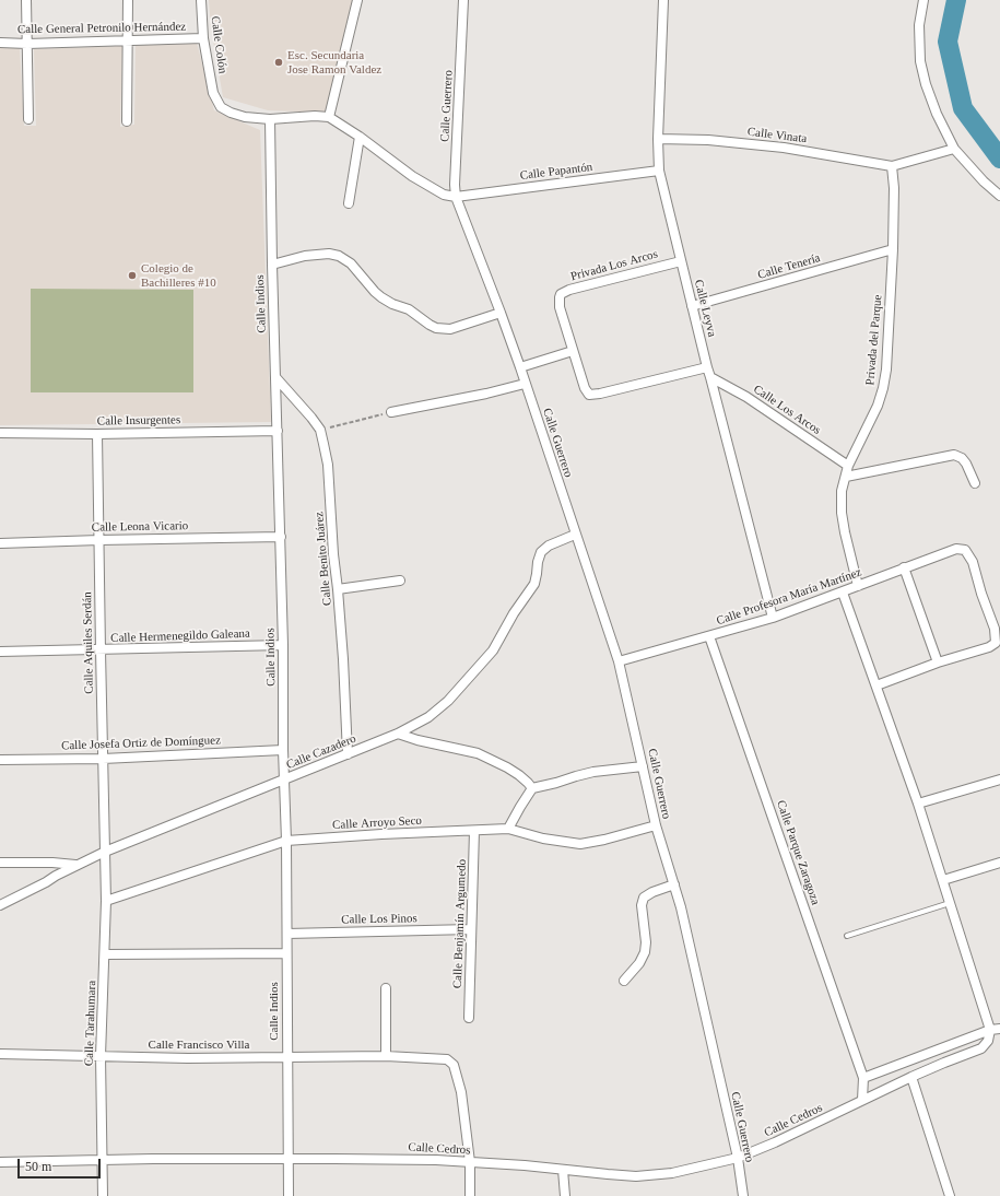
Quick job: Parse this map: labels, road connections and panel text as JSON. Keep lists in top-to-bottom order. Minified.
{"streets":{"street":["Calle General Petronilo Hernández","Calle Colón","Calle Guerrero","Calle Vinata","Calle Papantón","Privada Los Arcos","Calle Tenería","Calle Indios","Calle Leyva","Privada del Parque","Calle Los Arcos","Calle Insurgentes","Calle Leona Vicario","Calle Benito Juárez","Calle Profesora María Martínez","Calle Hermenegildo Galeana","Calle Aquiles Serdán","Calle Josefa Ortiz de Domínguez","Calle Cazadero","Calle Arroyo Seco","Calle Parque Zaragoza","Calle Los Pinos","Calle Benjamín Argumedo","Calle Tarahumara","Calle Francisco Villa","Calle Cedros"]},"crossings":[["Calle General Petronilo Hernández","Calle Colón"],["Calle Colón","Calle Indios"],["Calle Guerrero","Calle Papantón"],["Calle Guerrero","Calle Profesora María Martínez"],["Calle Guerrero","Calle Cazadero"],["Calle Guerrero","Calle Arroyo Seco"],["Calle Guerrero","Calle Cedros"],["Calle Vinata","Calle Leyva"],["Calle Vinata","Privada del Parque"],["Calle Papantón","Calle Leyva"],["Privada Los Arcos","Calle Leyva"],["Calle Tenería","Calle Leyva"],["Calle Tenería","Privada del Parque"],["Calle Indios","Calle Insurgentes"],["Calle Indios","Calle Leona Vicario"],["Calle Indios","Calle Benito Juárez"],["Calle Indios","Calle Hermenegildo Galeana"],["Calle Indios","Calle Josefa Ortiz de Domínguez"],["Calle Indios","Calle Cazadero"],["Calle Indios","Calle Arroyo Seco"],["Calle Indios","Calle Los Pinos"],["Calle Indios","Calle Francisco Villa"],["Calle Indios","Calle Cedros"],["Calle Leyva","Calle Los Arcos"],["Calle Leyva","Calle Profesora María Martínez"],["Privada del Parque","Calle Los Arcos"],["Privada del Parque","Calle Profesora María Martínez"],["Calle Insurgentes","Calle Aquiles Serdán"],["Calle Leona Vicario","Calle Aquiles Serdán"],["Calle Benito Juárez","Calle Cazadero"],["Calle Profesora María Martínez","Calle Parque Zaragoza"],["Calle Hermenegildo Galeana","Calle Aquiles Serdán"],["Calle Aquiles Serdán","Calle Josefa Ortiz de Domínguez"],["Calle Aquiles Serdán","Calle Cazadero"],["Calle Aquiles Serdán","Calle Tarahumara"],["Calle Cazadero","Calle Tarahumara"],["Calle Arroyo Seco","Calle Benjamín Argumedo"],["Calle Arroyo Seco","Calle Tarahumara"],["Calle Los Pinos","Calle Benjamín Argumedo"],["Calle Tarahumara","Calle Francisco Villa"],["Calle Tarahumara","Calle Cedros"],["Calle Francisco Villa","Calle Cedros"]],"places":["Esc. Secundaria Jose Ramon Valdez","Colegio de Bachilleres #10"],"scale_bar":"50 m"}
